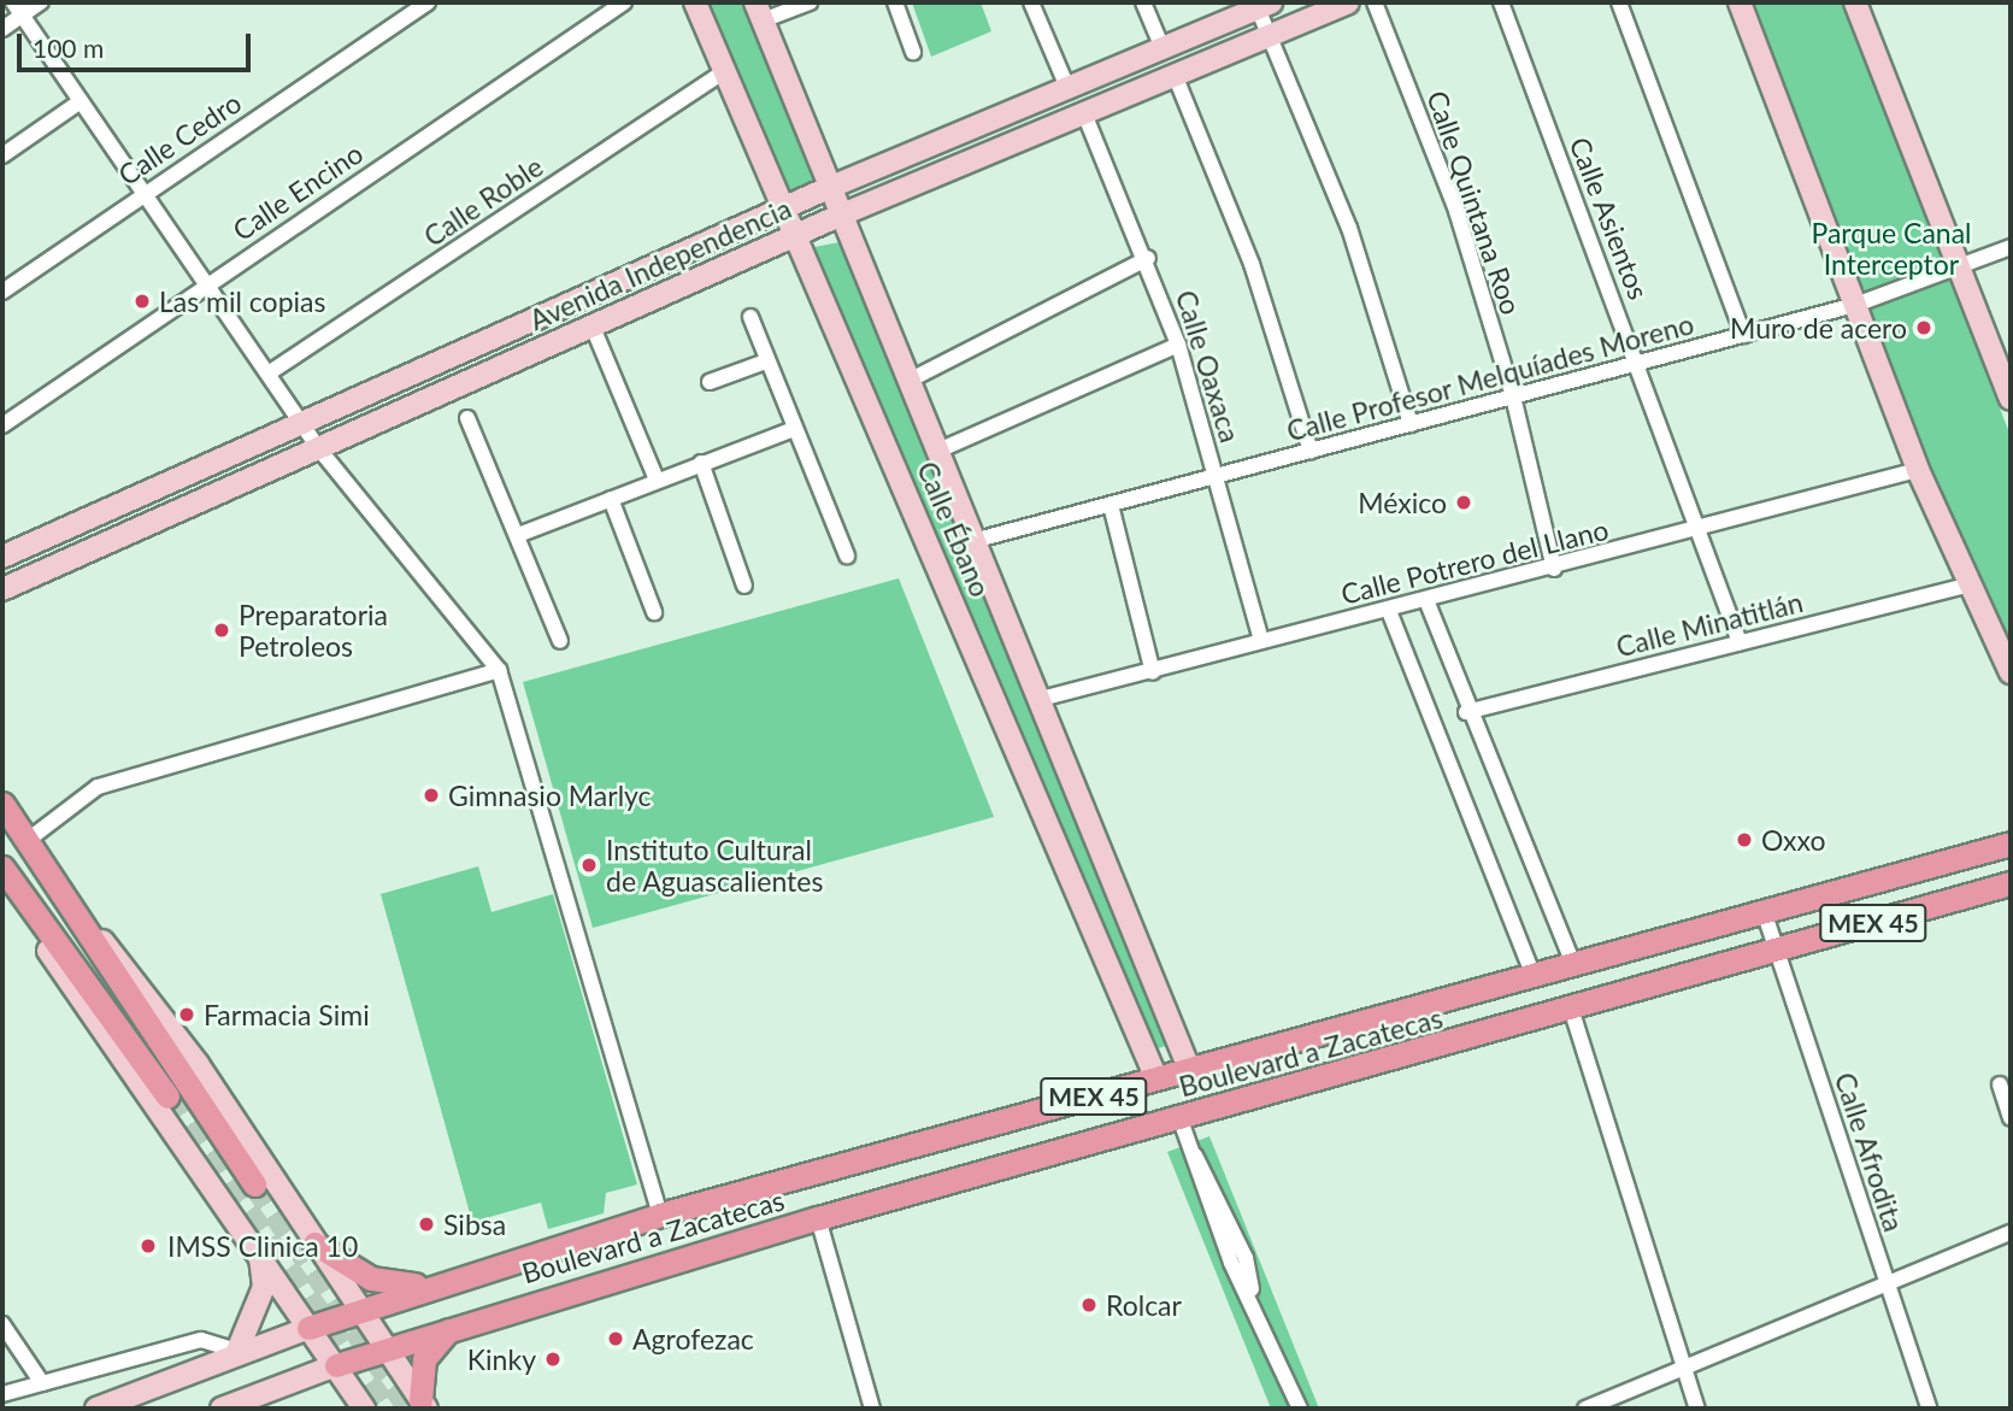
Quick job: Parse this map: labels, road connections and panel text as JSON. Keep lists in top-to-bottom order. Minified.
{"streets":{"main road":["Avenida Independencia","Calle Ébano","MEX 45","Boulevard a Zacatecas"],"street":["Calle Cedro","Calle Encino","Calle Roble","Calle Quintana Roo","Calle Asientos","Calle Oaxaca","Calle Profesor Melquíades Moreno","Calle Potrero del Llano","Calle Minatitlán","Calle Afrodita"]},"crossings":[["Calle Roble","Calle Ébano"],["Calle Quintana Roo","Calle Profesor Melquíades Moreno"],["Calle Quintana Roo","Calle Potrero del Llano"],["Calle Asientos","Calle Profesor Melquíades Moreno"],["Calle Asientos","Calle Potrero del Llano"],["Calle Asientos","Calle Minatitlán"],["Avenida Independencia","Calle Oaxaca"],["Avenida Independencia","Calle Ébano"],["Calle Oaxaca","Calle Profesor Melquíades Moreno"],["Calle Oaxaca","Calle Potrero del Llano"],["Calle Profesor Melquíades Moreno","Calle Ébano"],["Calle Ébano","Calle Potrero del Llano"],["Calle Ébano","Boulevard a Zacatecas"],["MEX 45","Boulevard a Zacatecas"],["Boulevard a Zacatecas","Calle Afrodita"]],"parks":["Parque Canal Interceptor"],"places":["Las mil copias","Muro de acero","México","Preparatoria Petroleos","Gimnasio Marlyc","Oxxo","Instituto Cultural de Aguascalientes","Farmacia Simi","Sibsa","IMSS Clinica 10","Rolcar","Agrofezac","Kinky"],"scale_bar":"100 m"}
